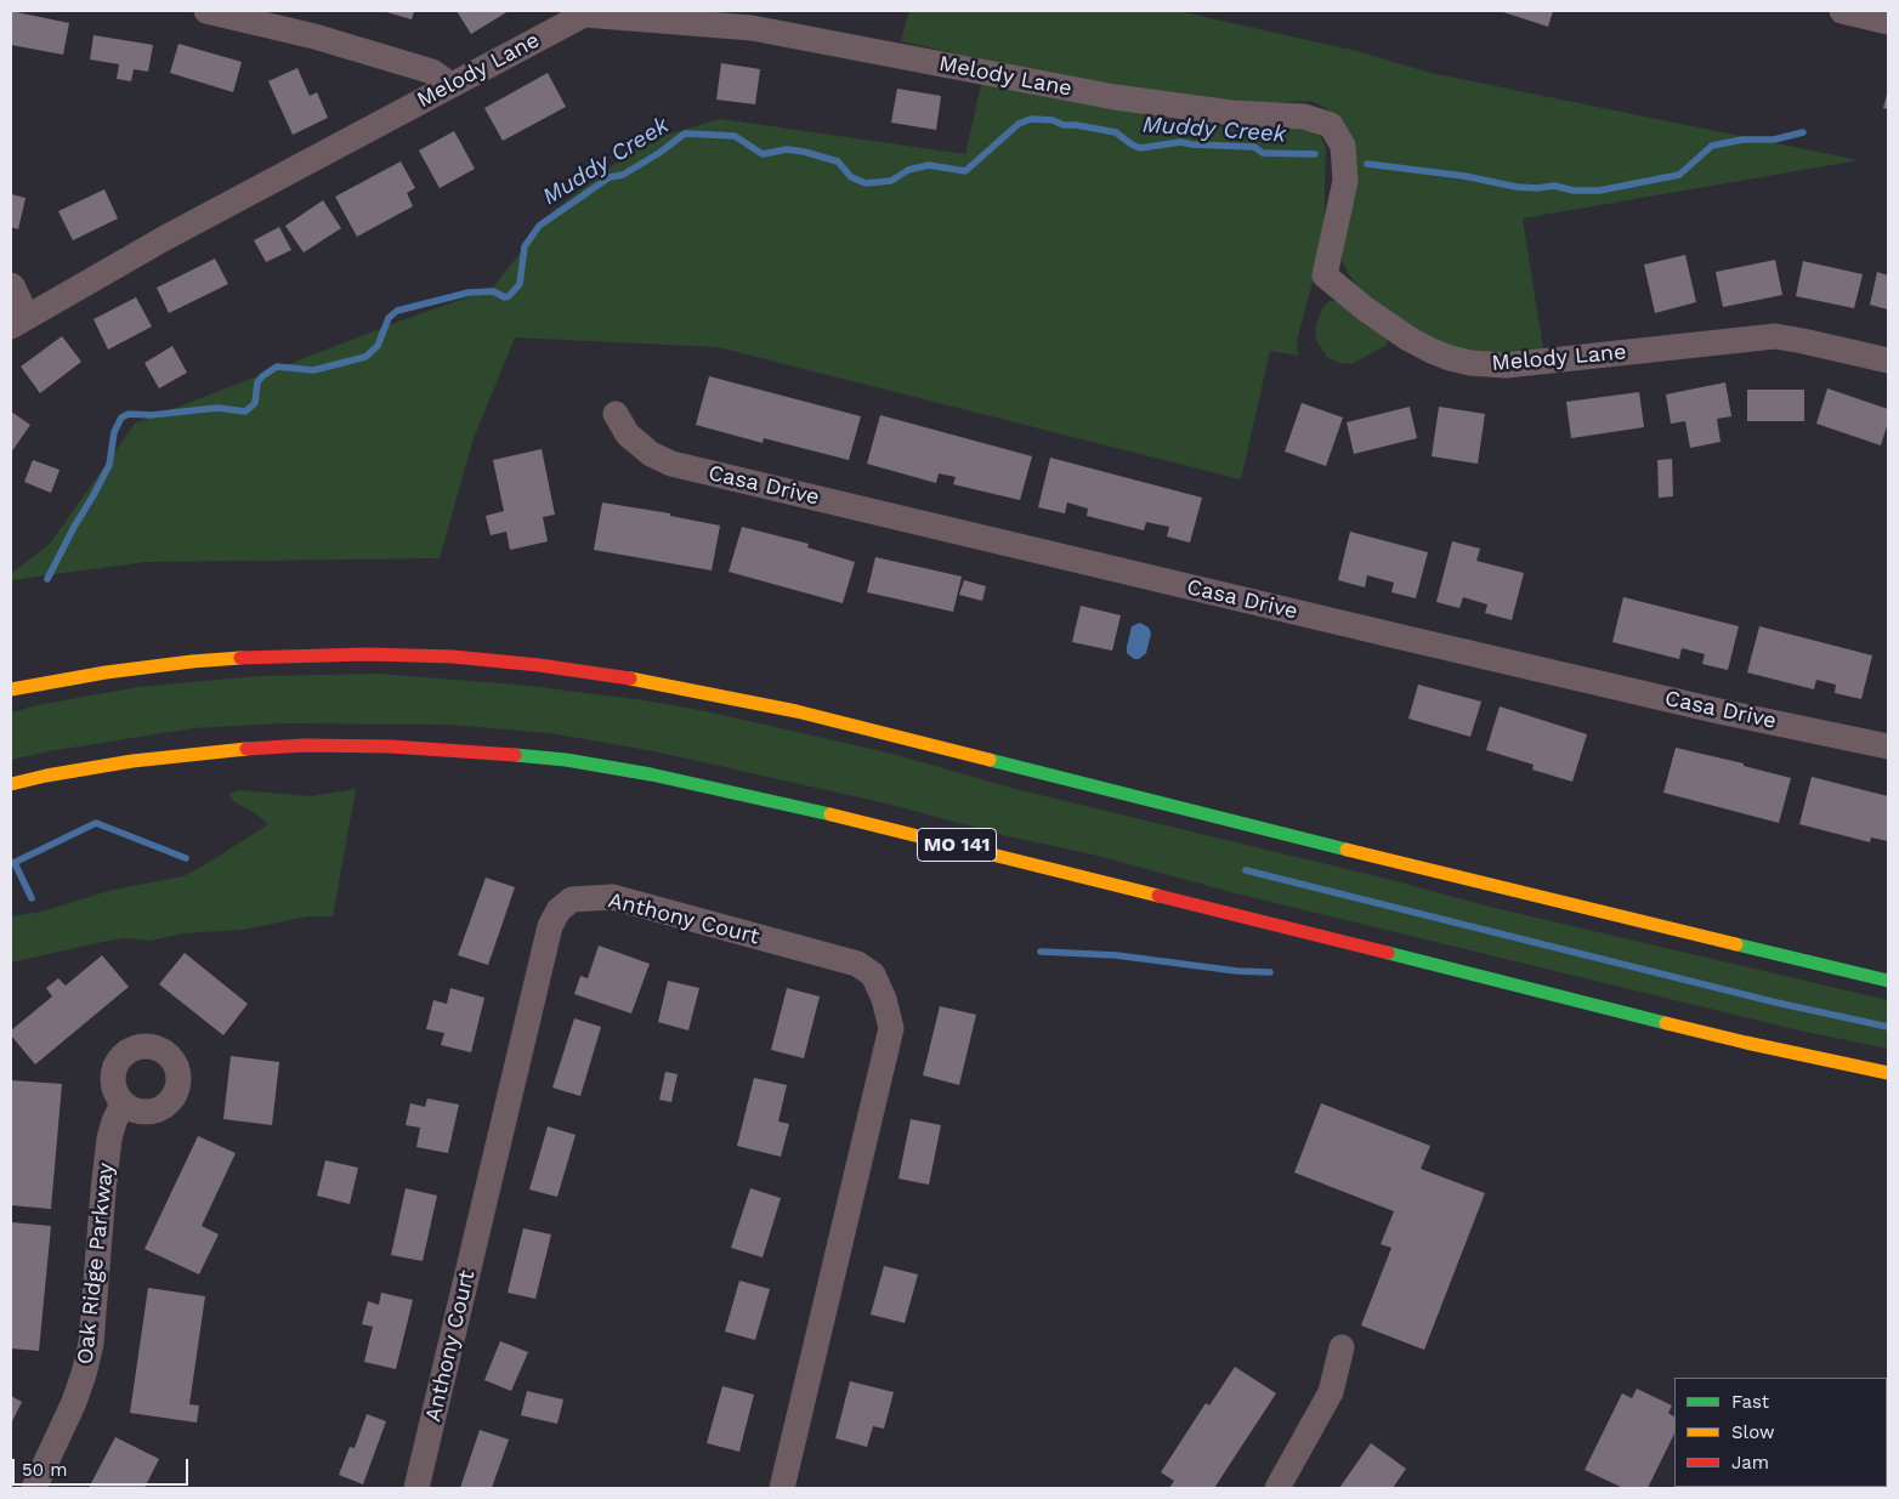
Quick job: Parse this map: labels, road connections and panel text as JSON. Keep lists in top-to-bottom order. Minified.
{"streets":{"highway":["MO 141"],"street":["Melody Lane","Casa Drive","Anthony Court","Oak Ridge Parkway"]},"water":["Muddy Creek"],"legend":["Fast","Slow","Jam"],"scale_bar":"50 m"}
